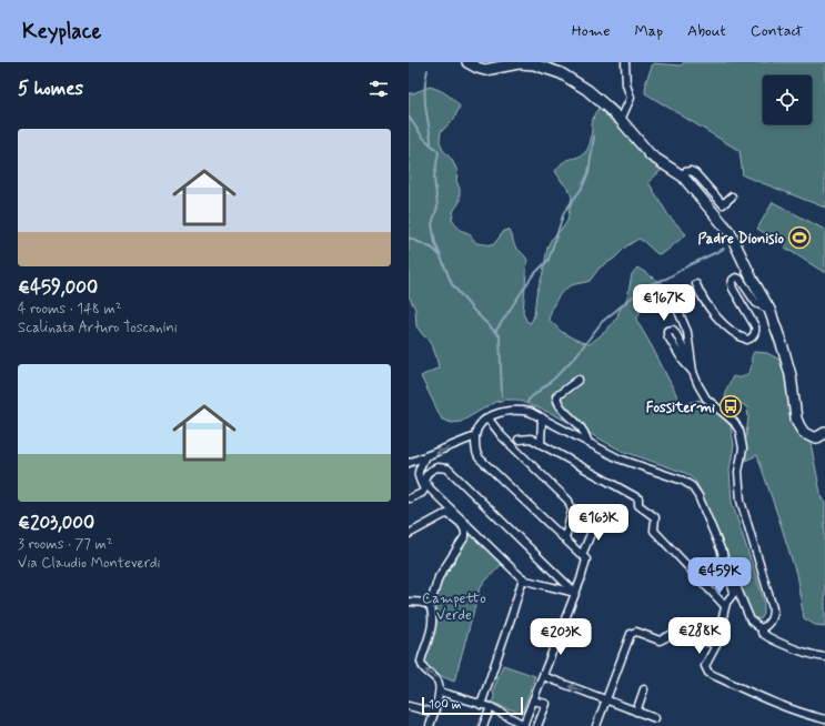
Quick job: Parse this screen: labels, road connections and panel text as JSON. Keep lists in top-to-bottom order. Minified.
{"parks":["Campetto Verde"],"places":{"sports":["Padre Dionisio"],"bus stop":["Fossitermi"]},"scale_bar":"100 m","page":{"header":"Keyplace","nav":["Home","Map","About","Contact"],"heading":"5 homes","list":[{"name":"€459,000","note":"4 rooms · 148 m² · Scalinata Arturo Toscanini"},{"name":"€203,000","note":"3 rooms · 77 m² · Via Claudio Monteverdi"}],"price":["€167K","€163K","€459K","€288K","€203K"],"scale":"100 m"}}
